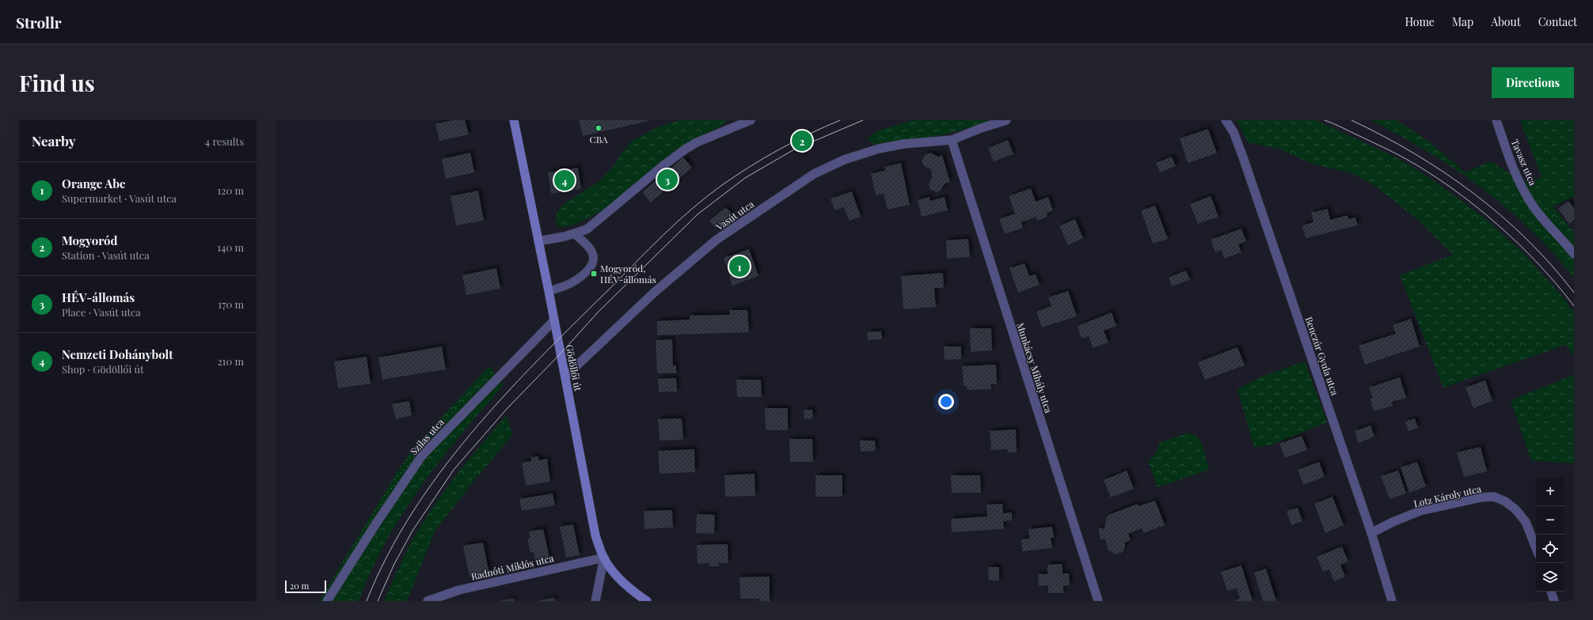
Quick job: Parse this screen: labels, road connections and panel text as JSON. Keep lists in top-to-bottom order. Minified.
{"streets":{"main road":["Gödöllői út"],"street":["Tavasz utca","Vasút utca","Benczúr Gyula utca","Munkácsy Mihály utca","Szilas utca","Lotz Károly utca","Radnóti Miklós utca"]},"crossings":[["Vasút utca","Gödöllői út"],["Vasút utca","Munkácsy Mihály utca"],["Benczúr Gyula utca","Lotz Károly utca"],["Gödöllői út","Szilas utca"],["Gödöllői út","Radnóti Miklós utca"]],"places":{"other":["CBA"],"transit":["Mogyoród, HÉV-állomás"]},"scale_bar":"20 m","page":{"header":"Strollr","nav":["Home","Map","About","Contact"],"buttons":"Directions","title":"Find us","heading":["Nearby","4 results"],"pins":["2","3","4","1"],"list":[{"mark":"1","name":"Orange Abc","note":"Supermarket · Vasút utca","value":"120 m"},{"mark":"2","name":"Mogyoród","note":"Station · Vasút utca","value":"140 m"},{"mark":"3","name":"HÉV-állomás","note":"Place · Vasút utca","value":"170 m"},{"mark":"4","name":"Nemzeti Dohánybolt","note":"Shop · Gödöllői út","value":"210 m"}],"map_buttons":["+","−"],"scale":"20 m"}}
